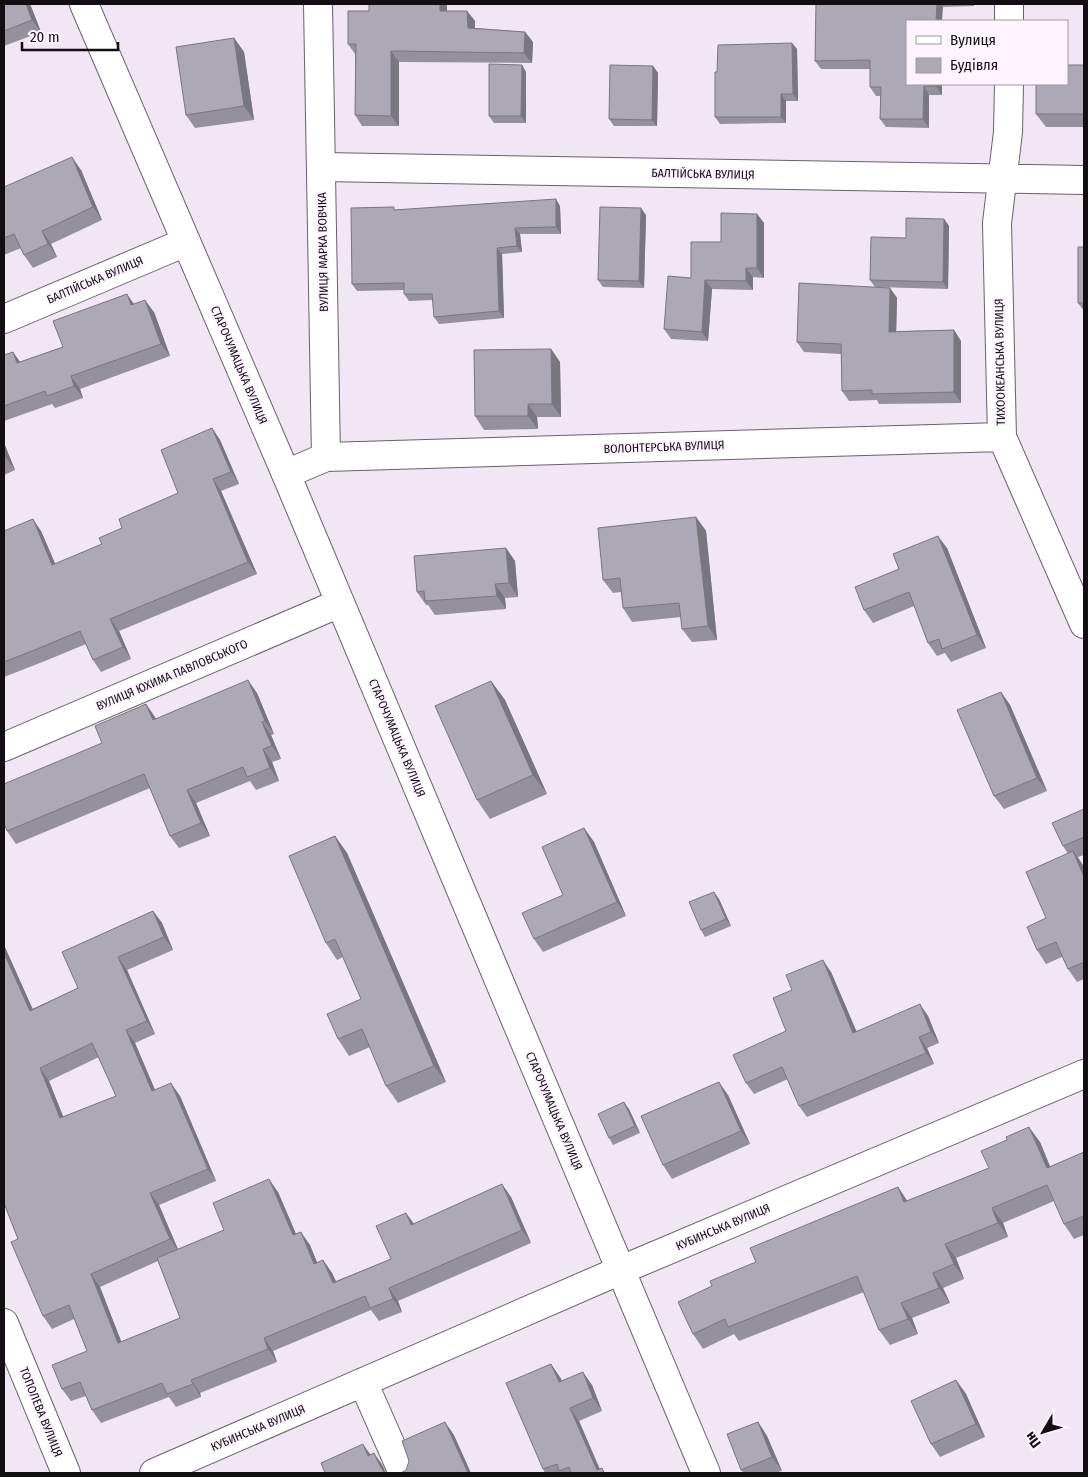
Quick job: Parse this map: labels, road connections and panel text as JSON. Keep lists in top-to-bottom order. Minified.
{"streets":{"street":["БАЛТІЙСЬКА ВУЛИЦЯ","ВУЛИЦЯ МАРКА ВОВЧКА","ТИХООКЕАНСЬКА ВУЛИЦЯ","СТАРОЧУМАЦЬКА ВУЛИЦЯ","ВОЛОНТЕРСЬКА ВУЛИЦЯ","ВУЛИЦЯ ЮХИМА ПАВЛОВСЬКОГО","КУБИНСЬКА ВУЛИЦЯ","ТОПОЛЕВА ВУЛИЦЯ"]},"crossings":[["БАЛТІЙСЬКА ВУЛИЦЯ","ВУЛИЦЯ МАРКА ВОВЧКА"],["БАЛТІЙСЬКА ВУЛИЦЯ","ТИХООКЕАНСЬКА ВУЛИЦЯ"],["БАЛТІЙСЬКА ВУЛИЦЯ","СТАРОЧУМАЦЬКА ВУЛИЦЯ"],["ВУЛИЦЯ МАРКА ВОВЧКА","ВОЛОНТЕРСЬКА ВУЛИЦЯ"],["ТИХООКЕАНСЬКА ВУЛИЦЯ","ВОЛОНТЕРСЬКА ВУЛИЦЯ"],["СТАРОЧУМАЦЬКА ВУЛИЦЯ","ВУЛИЦЯ ЮХИМА ПАВЛОВСЬКОГО"],["СТАРОЧУМАЦЬКА ВУЛИЦЯ","КУБИНСЬКА ВУЛИЦЯ"]],"legend":["Вулиця","Будівля"],"scale_bar":"20 m","north":"bottom left"}
